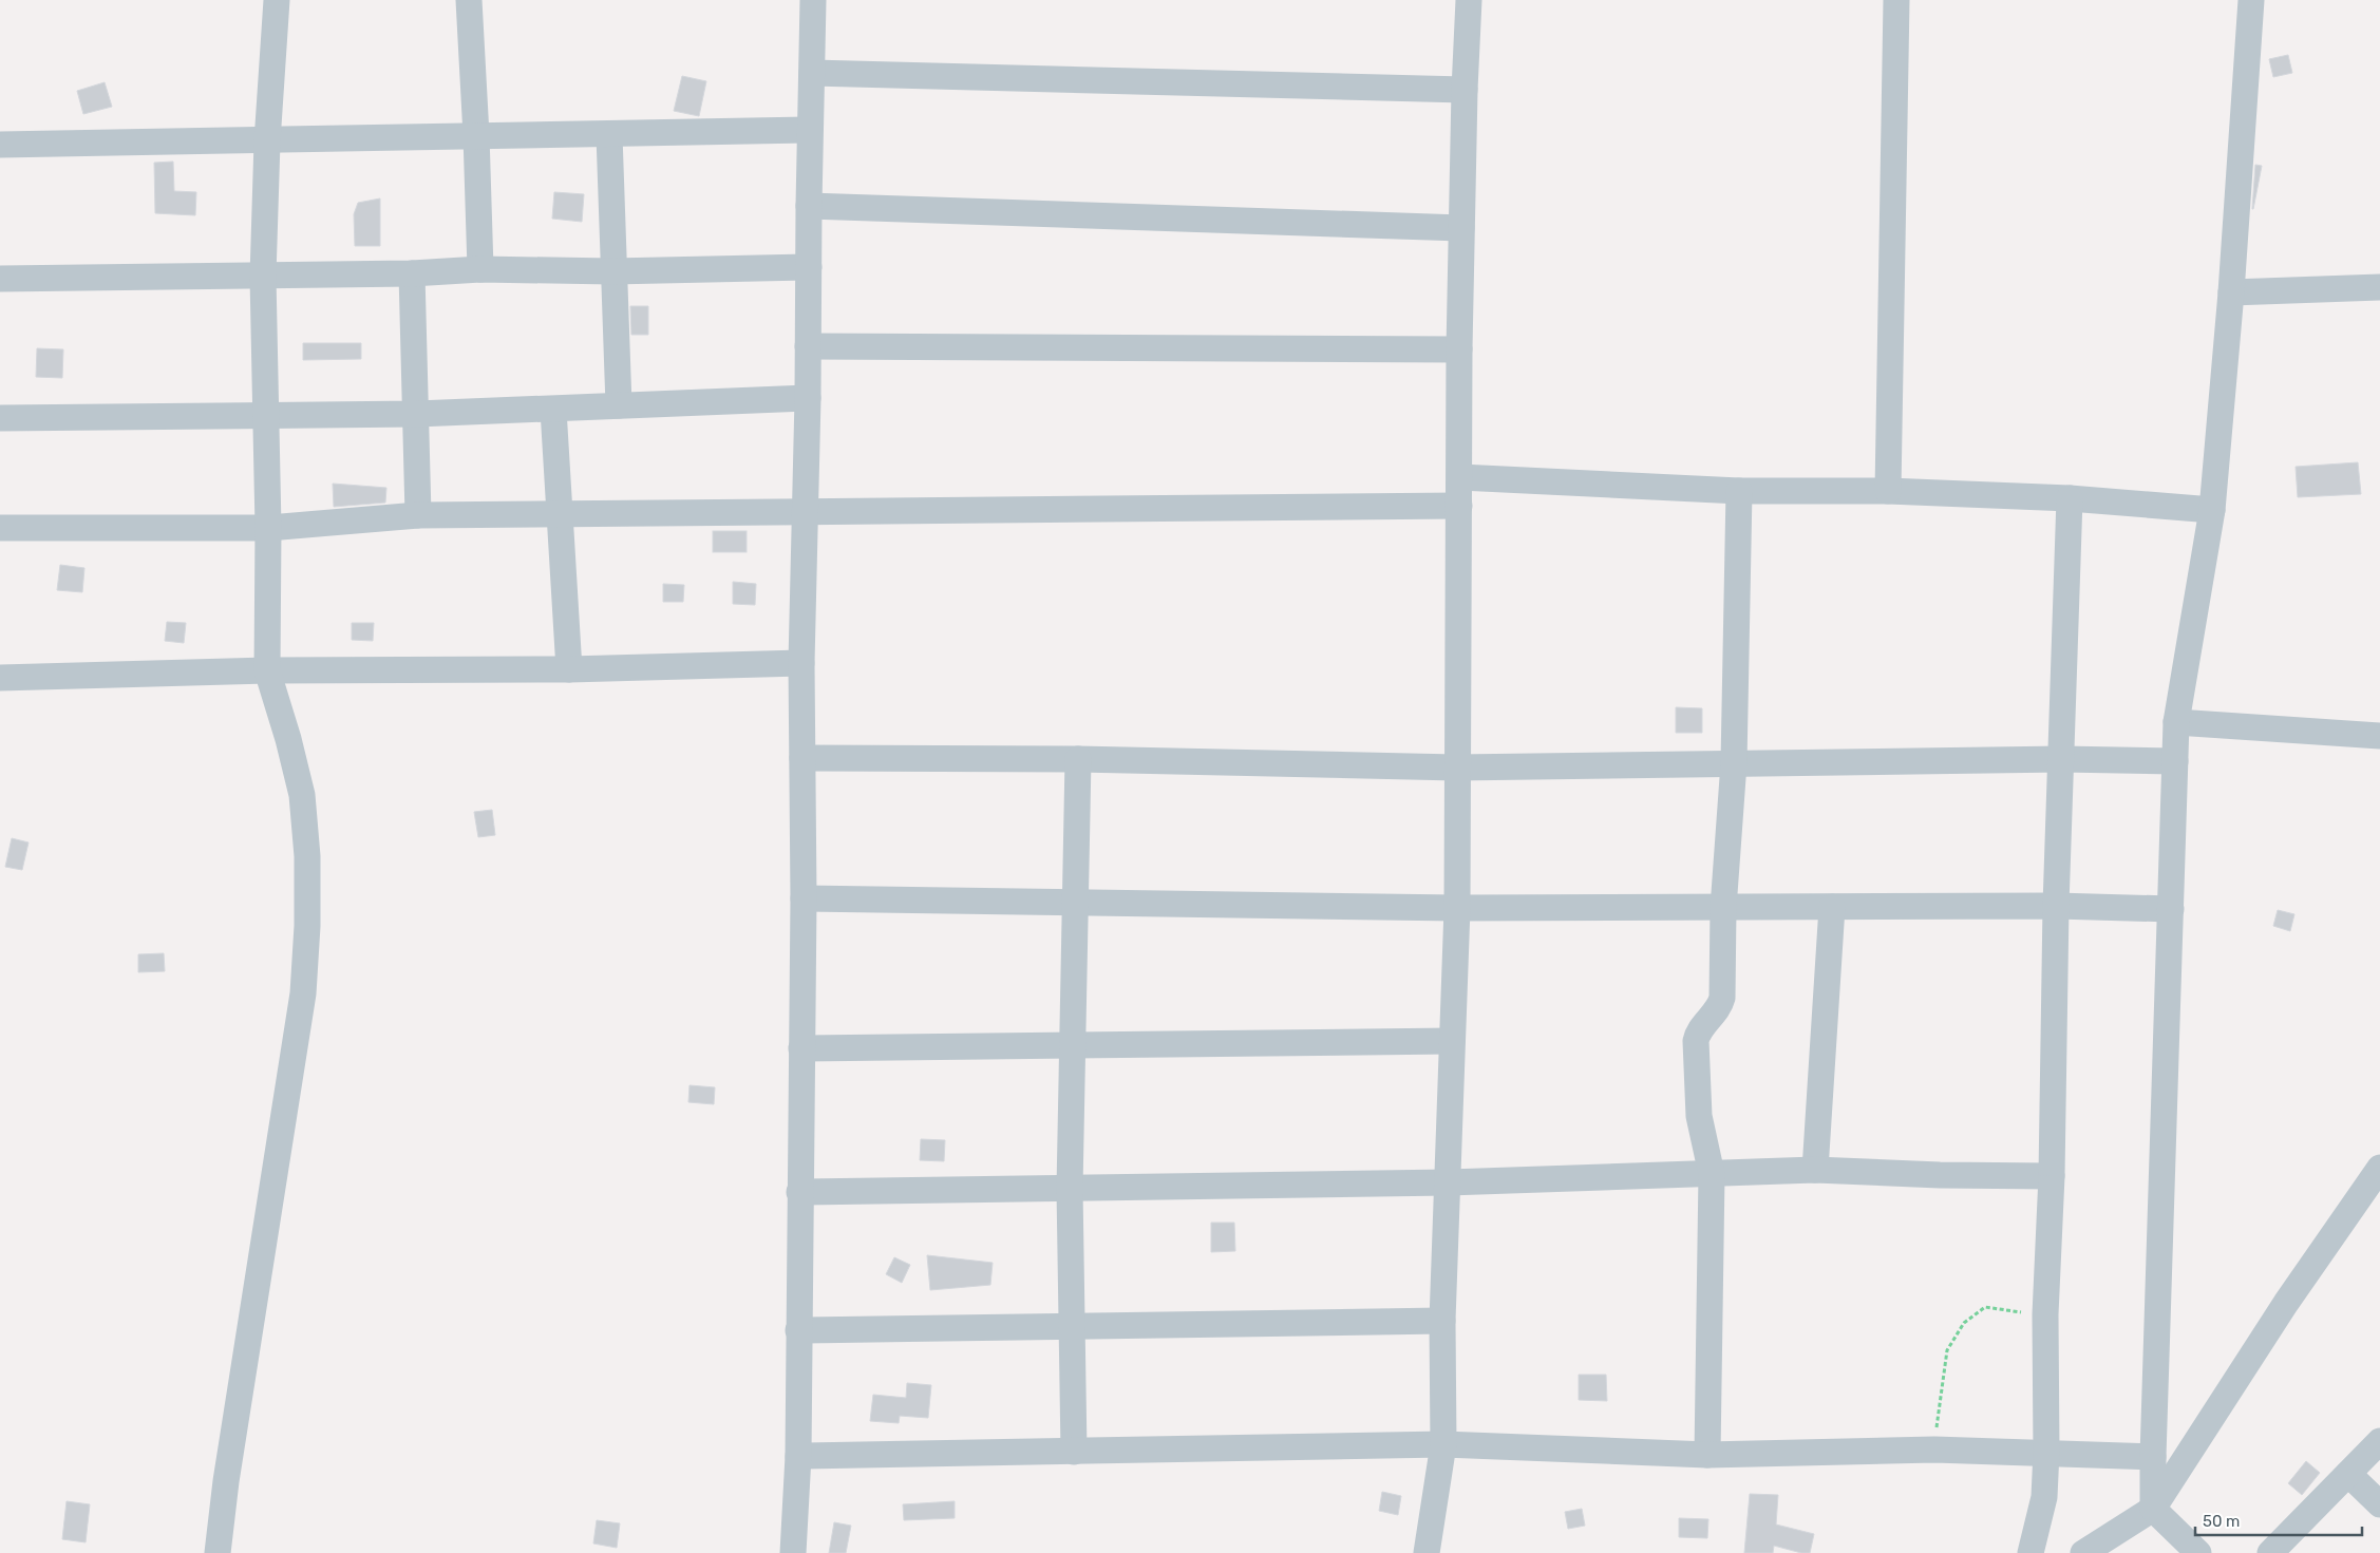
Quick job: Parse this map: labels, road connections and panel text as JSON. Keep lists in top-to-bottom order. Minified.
{"scale_bar":"50 m"}
